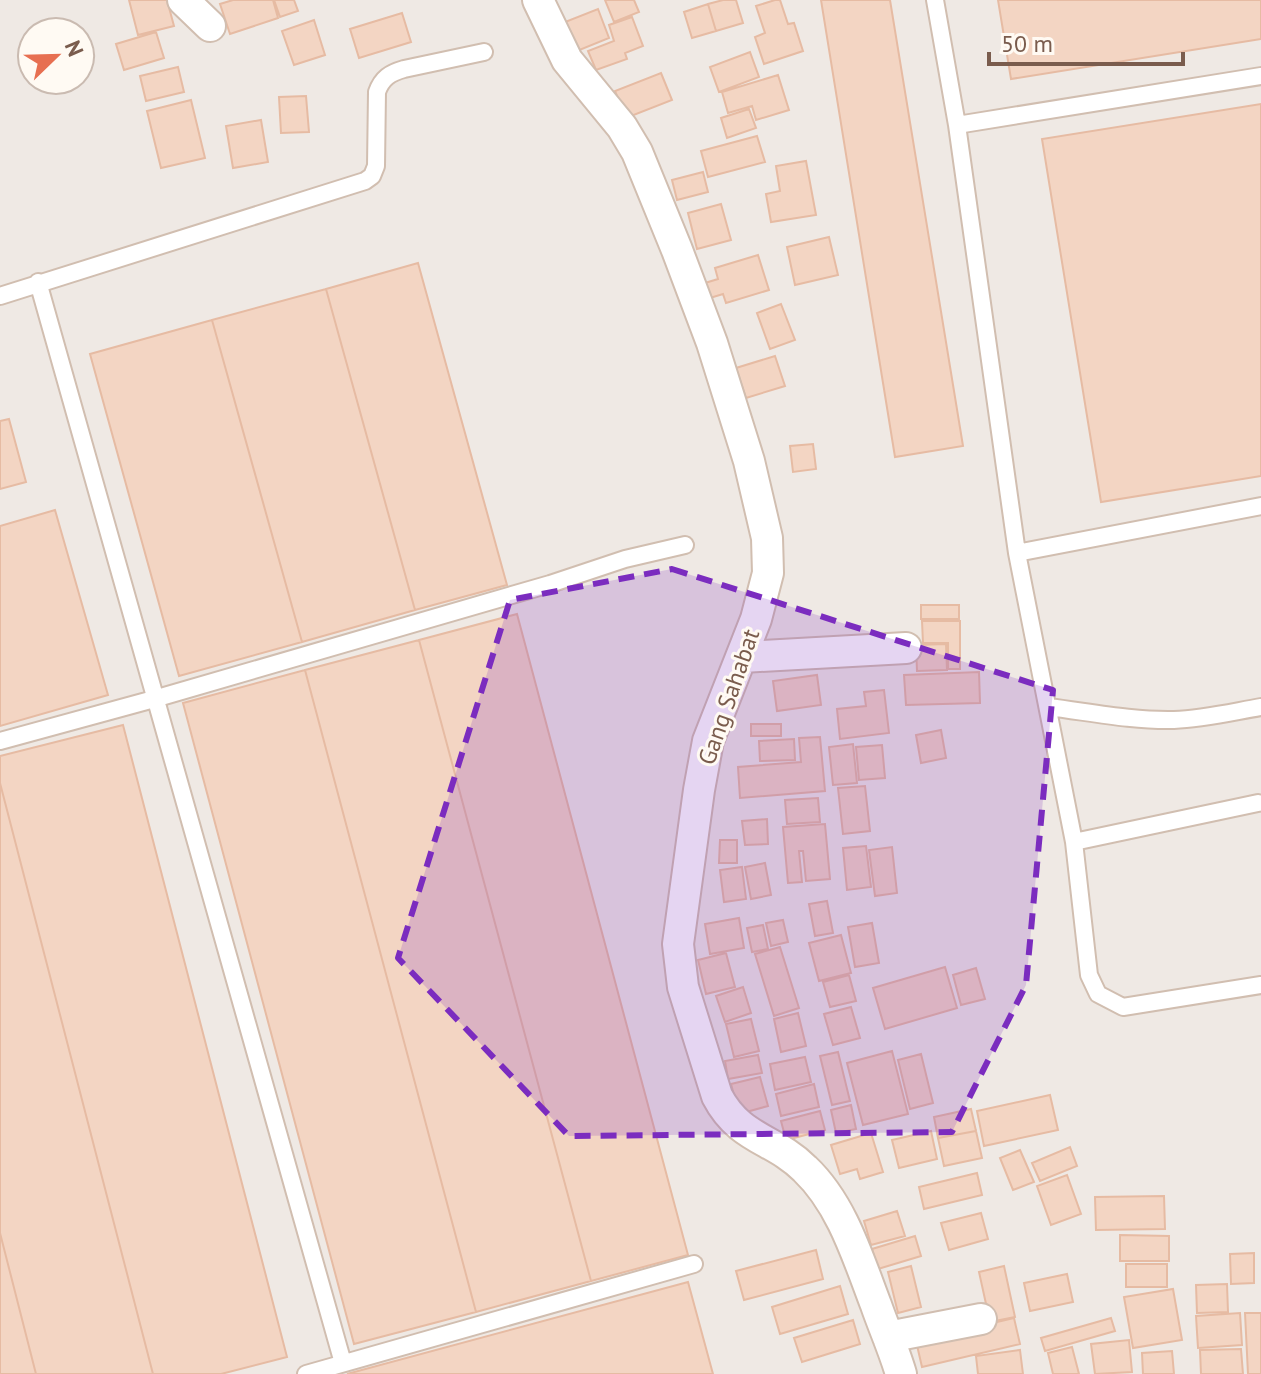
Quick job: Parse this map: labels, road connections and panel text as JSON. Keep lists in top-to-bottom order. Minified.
{"streets":{"street":["Gang Sahabat"]},"scale_bar":"50 m","north":"top right"}
